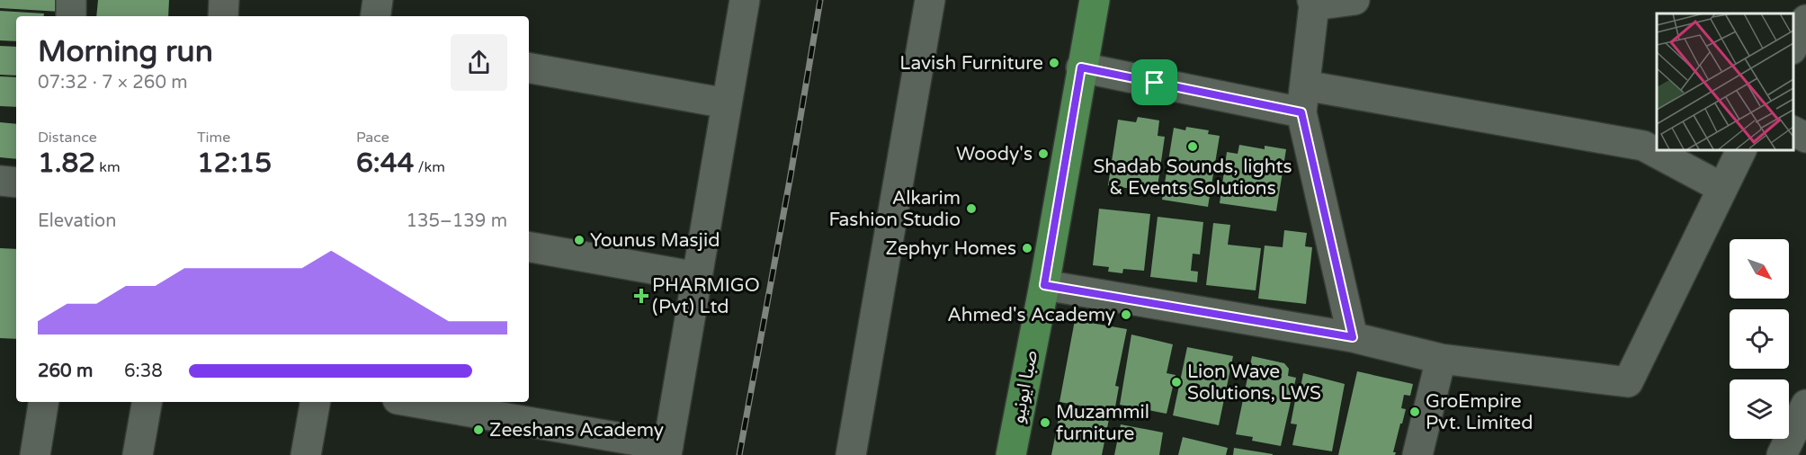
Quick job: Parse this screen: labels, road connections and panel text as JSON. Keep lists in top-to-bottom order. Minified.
{"streets":{"main road":["صبا ایونیو"]},"places":{"other":["Lavish Furniture","Shadab Sounds, lights & Events Solutions","Woody's","Alkarim Fashion Studio","Younus Masjid","Zephyr Homes","Ahmed's Academy","Lion Wave Solutions, LWS","GroEmpire Pvt. Limited","Muzammil furniture","Zeeshans Academy"],"health":["PHARMIGO (Pvt) Ltd"]},"north":"bottom right","page":{"heading":["Morning run","07:32 · 7 × 260 m"],"stats":[["Distance","1.82 km"],["Time","12:15"],["Pace","6:44 /km"]],"chart":["Elevation","135–139 m"],"list":[{"name":"260 m","note":"6:38"}]}}
